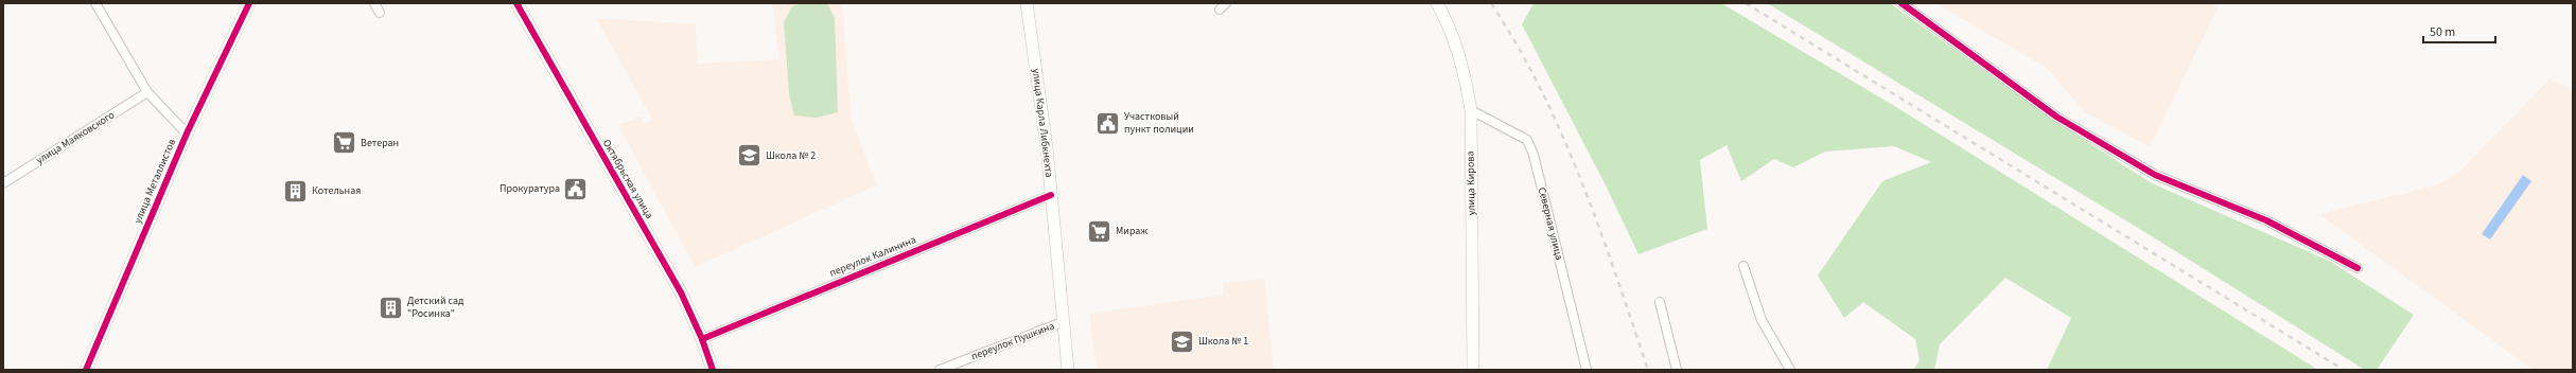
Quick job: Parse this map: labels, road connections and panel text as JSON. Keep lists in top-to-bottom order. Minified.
{"streets":{"street":["улица Карла Либкнехта","улица Маяковского","Октябрьская улица","улица Металлистов","улица Кирова","Северная улица","переулок Калинина","переулок Пушкина"]},"crossings":[["улица Карла Либкнехта","переулок Калинина"],["улица Карла Либкнехта","переулок Пушкина"],["Октябрьская улица","переулок Калинина"],["улица Кирова","Северная улица"]],"places":{"public building":["Участковый пункт полиции","Прокуратура"],"supermarket":["Ветеран","Мираж"],"school or university":["Школа № 2","Школа № 1"],"building":["Котельная","Детский сад \"Росинка\""]},"scale_bar":"50 m"}
